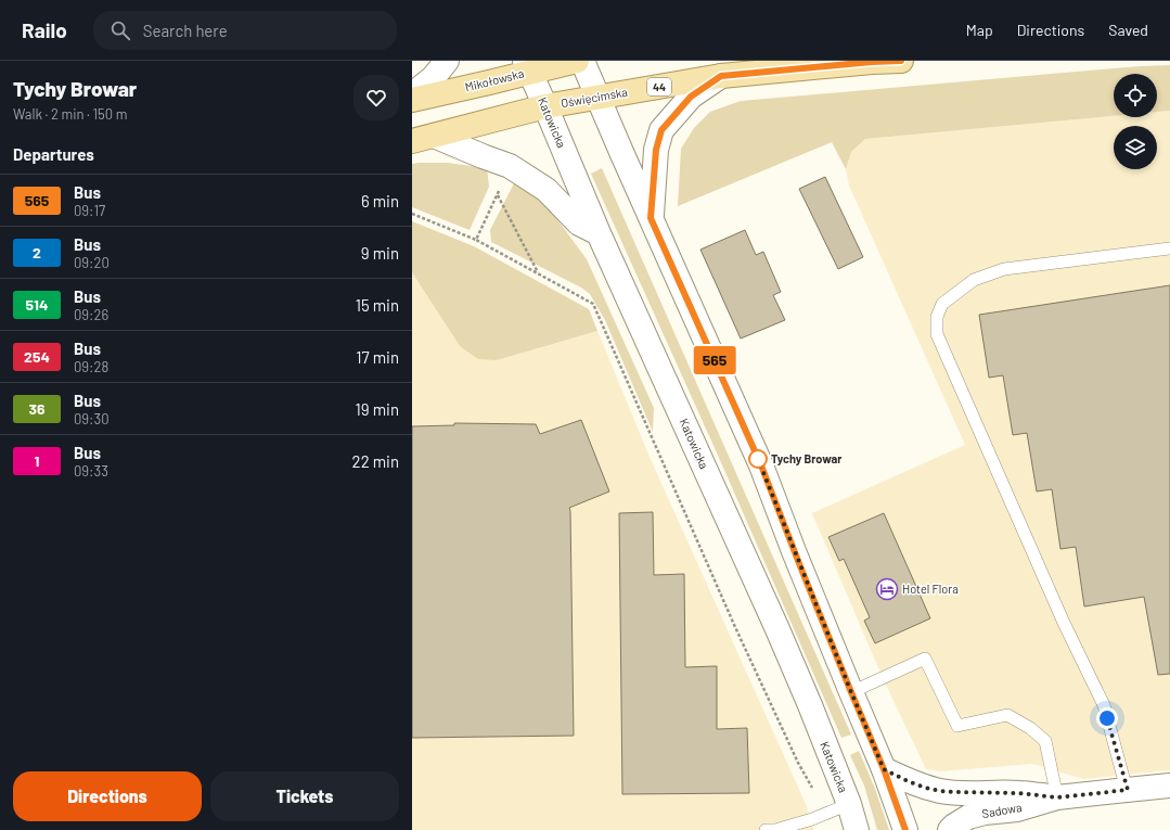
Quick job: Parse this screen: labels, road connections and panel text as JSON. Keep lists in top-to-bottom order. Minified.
{"streets":{"main road":["Mikołowska","44","Oświęcimska","Katowicka","Sadowa"]},"crossings":[["Mikołowska","Katowicka"],["44","Oświęcimska"],["44","Katowicka"],["Oświęcimska","Katowicka"]],"places":{"other":["Tychy Browar"],"hotel":["Hotel Flora"]},"lines":["bus line 565"],"page":{"header":"Railo","search":"Search here","nav":["Map","Directions","Saved"],"heading":[["Tychy Browar","Walk · 2 min · 150 m"],"Departures"],"on_map":"565","list":[{"mark":"565","name":"Bus","note":"09:17","value":"6 min"},{"mark":"2","name":"Bus","note":"09:20","value":"9 min"},{"mark":"514","name":"Bus","note":"09:26","value":"15 min"},{"mark":"254","name":"Bus","note":"09:28","value":"17 min"},{"mark":"36","name":"Bus","note":"09:30","value":"19 min"},{"mark":"1","name":"Bus","note":"09:33","value":"22 min"}],"buttons":["Directions","Tickets"]}}
